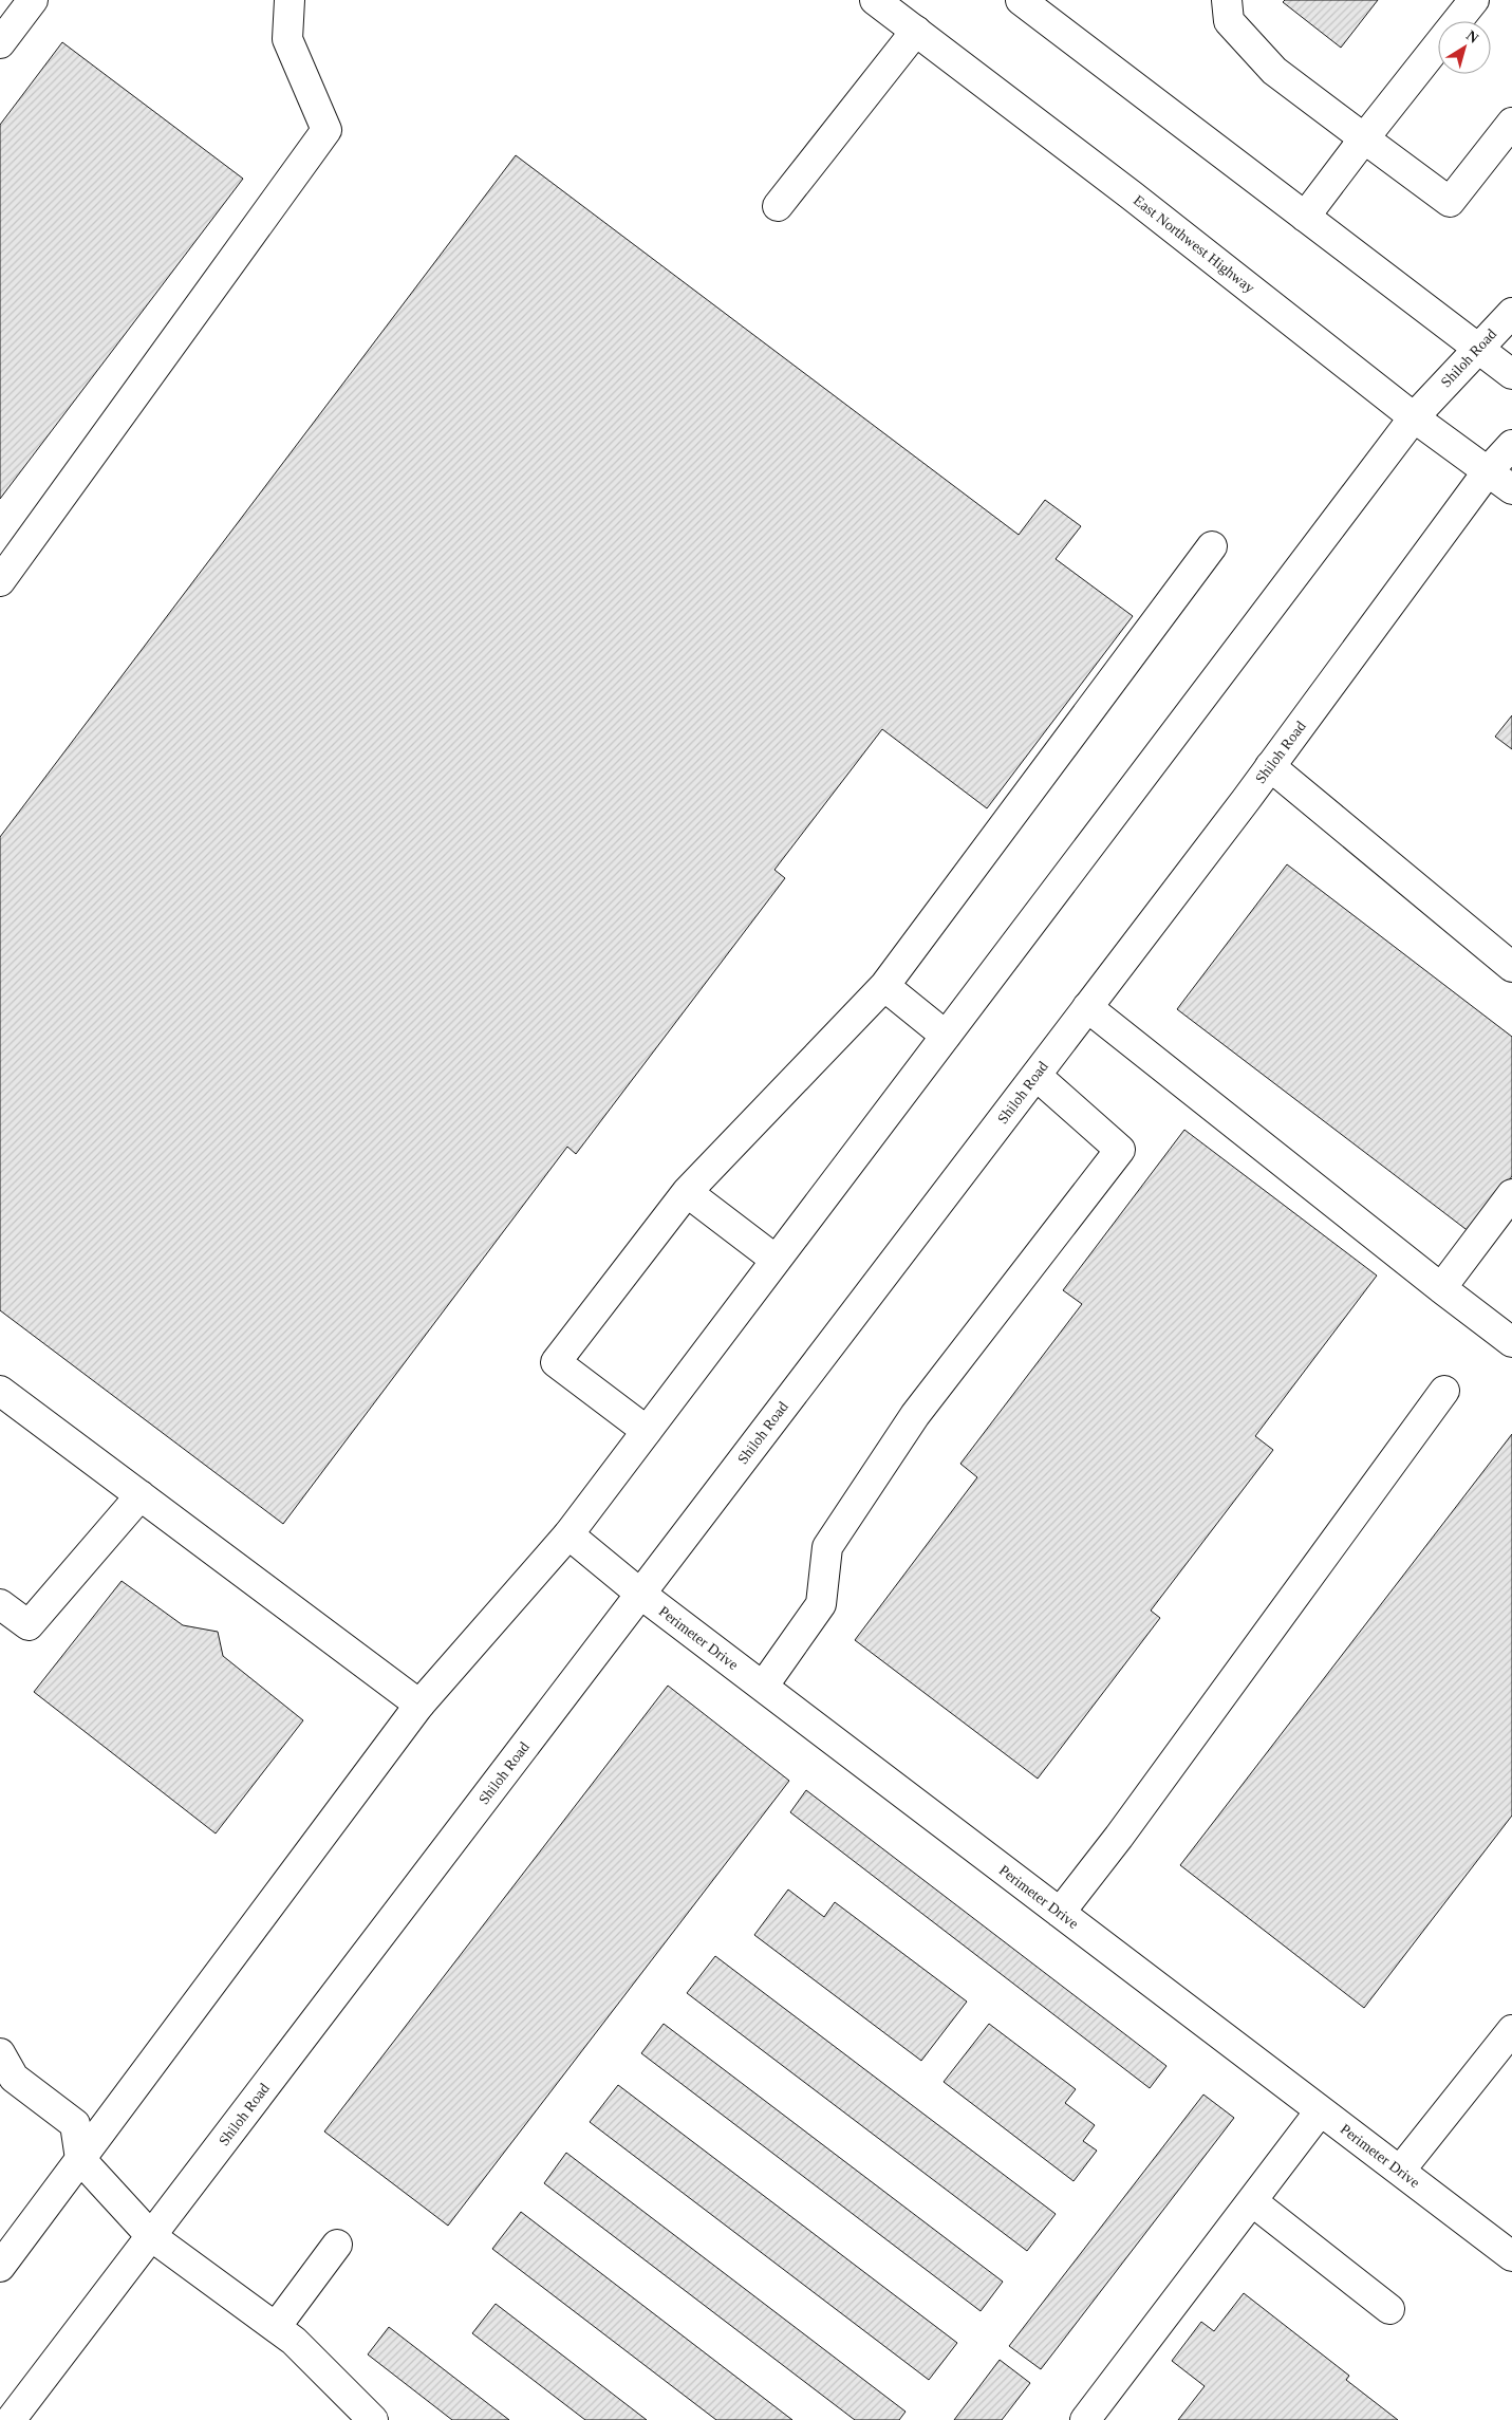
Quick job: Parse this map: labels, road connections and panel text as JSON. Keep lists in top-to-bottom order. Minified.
{"streets":{"main road":["East Northwest Highway","Shiloh Road","Perimeter Drive"]},"crossings":[["East Northwest Highway","Shiloh Road"],["Shiloh Road","Perimeter Drive"]],"north":"top right"}
